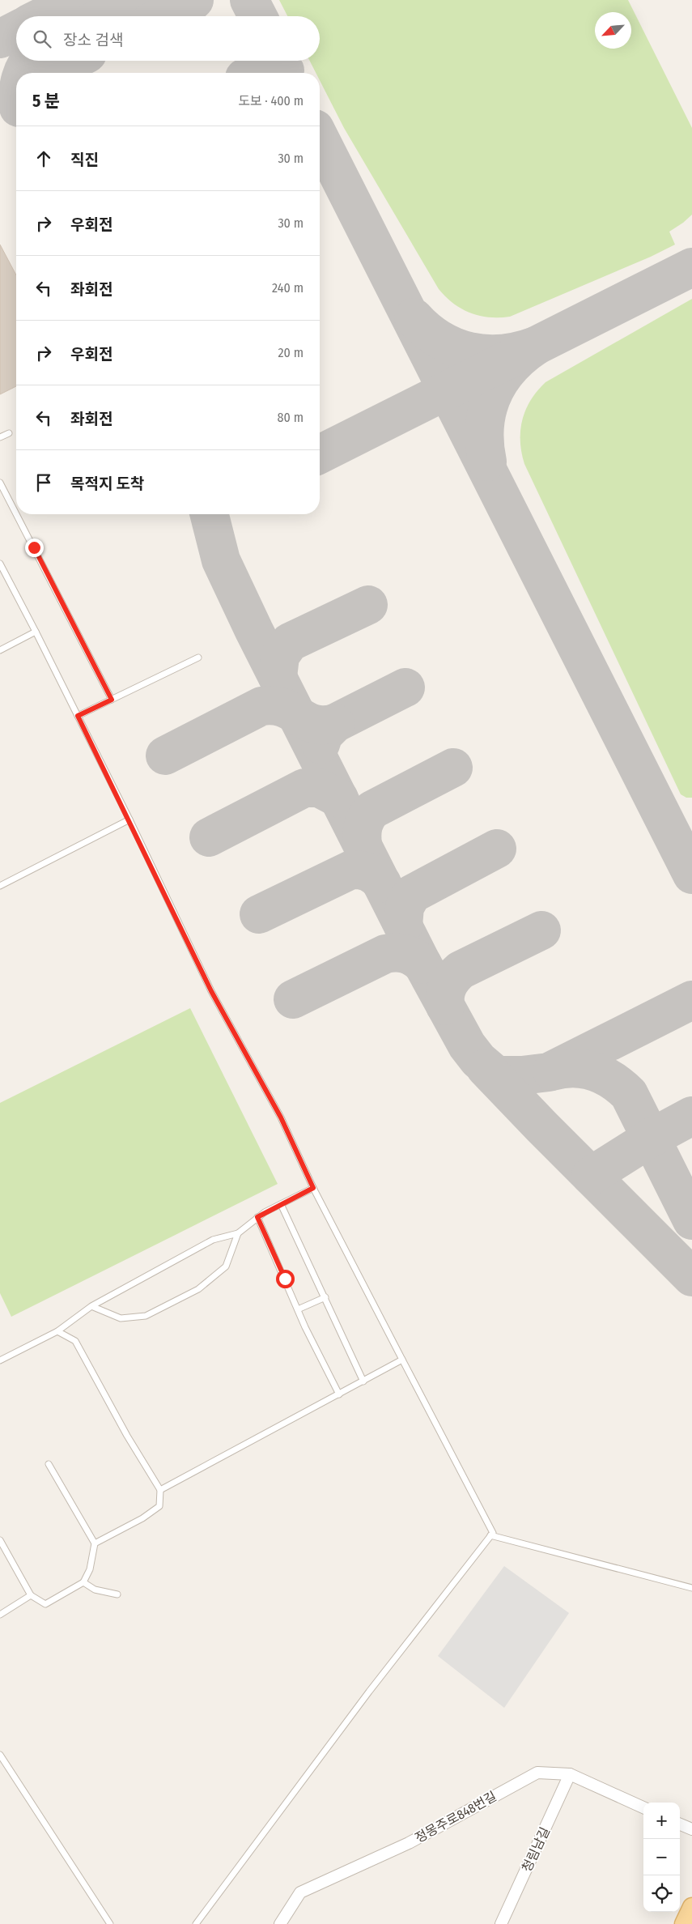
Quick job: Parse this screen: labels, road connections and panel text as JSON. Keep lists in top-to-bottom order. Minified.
{"streets":{"street":["정몽주로848번길","청림남길"]},"crossings":[["정몽주로848번길","청림남길"]],"north":"bottom left","page":{"search":"장소 검색","heading":["5 분","도보 · 400 m"],"list":[["직진","30 m"],["우회전","30 m"],["좌회전","240 m"],["우회전","20 m"],["좌회전","80 m"],"목적지 도착"],"map_buttons":["+","−"]}}
